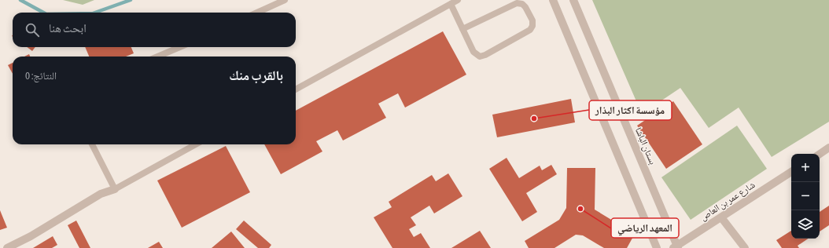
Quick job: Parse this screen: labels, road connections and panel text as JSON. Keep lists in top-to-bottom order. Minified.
{"streets":{"street":["بستان الباشا","شارع عمر بن العاص"]},"crossings":[["بستان الباشا","شارع عمر بن العاص"]],"places":["مؤسسة اكثار البذار","المعهد الرياضي"],"page":{"search":"ابحث هنا","heading":["بالقرب منك","النتائج: 0"],"map_buttons":["+","−"]}}
